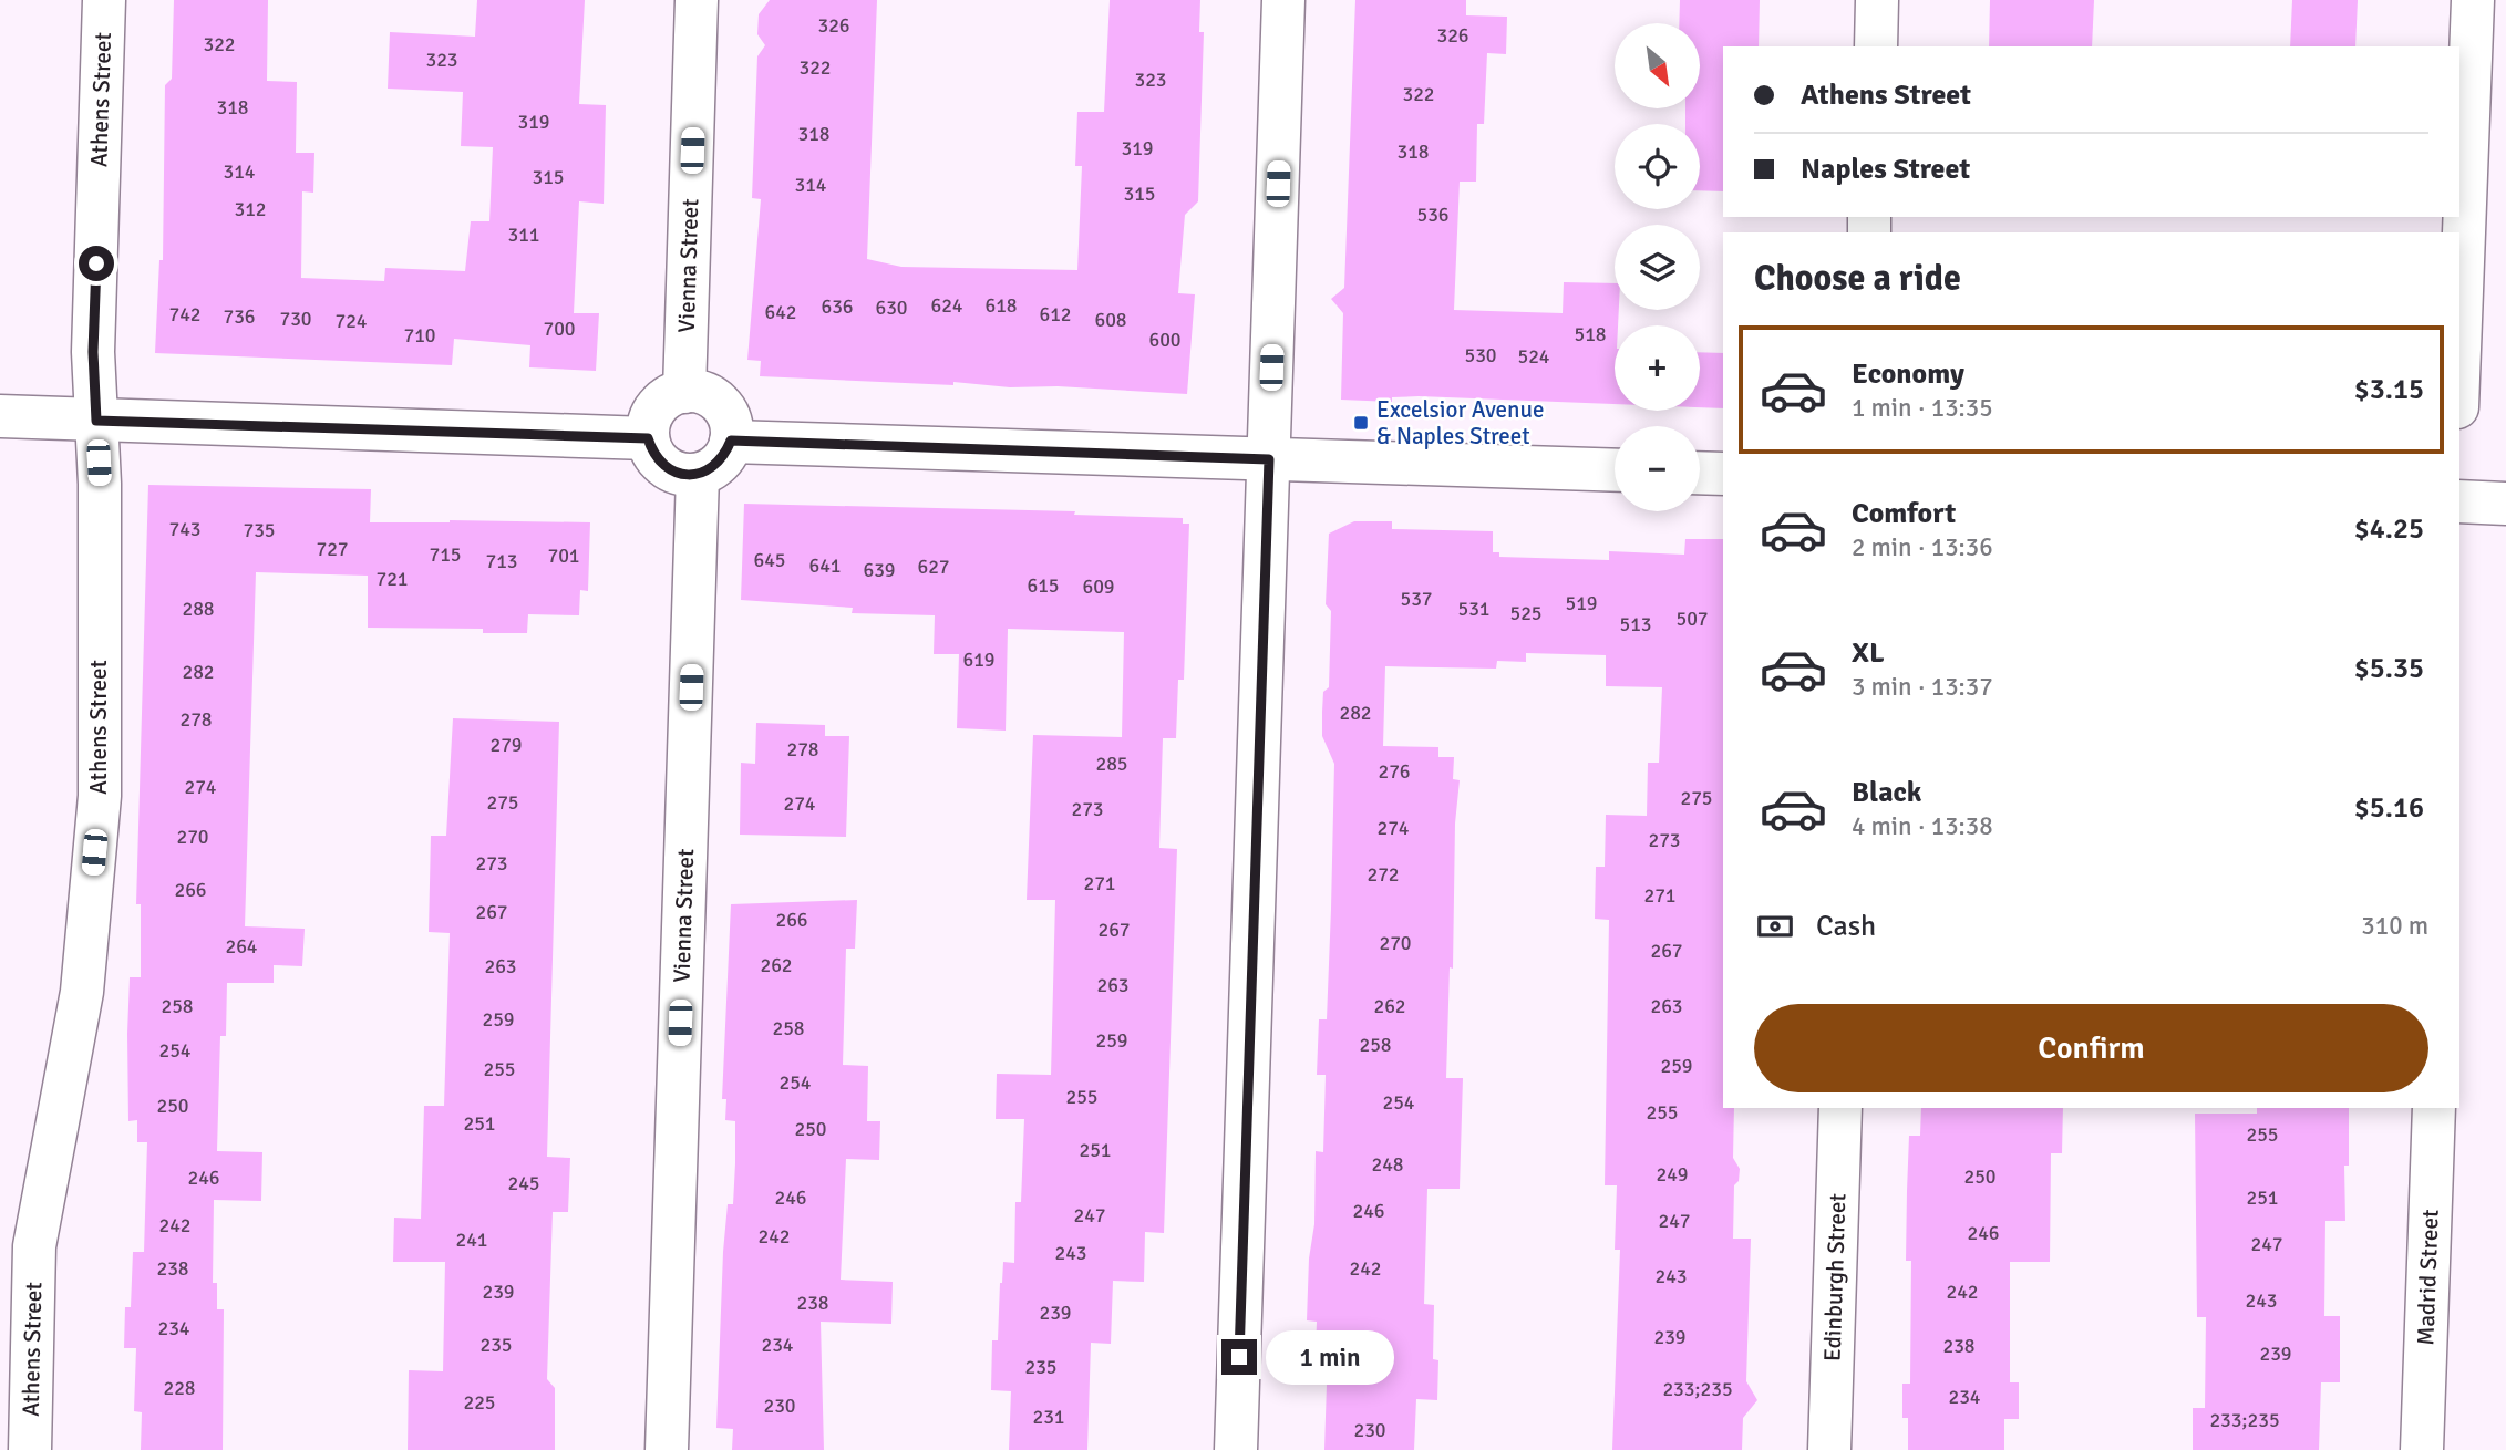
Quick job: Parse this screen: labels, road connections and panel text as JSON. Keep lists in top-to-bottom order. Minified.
{"streets":{"street":["Athens Street","Vienna Street","Edinburgh Street","Madrid Street"]},"places":{"transit":["Excelsior Avenue & Naples Street"]},"house_numbers":["326","326","322","323","322","323","322","318","319","318","319","318","314","315","314","315","312","536","311","624","618","636","630","642","742","612","736","730","608","724","700","518","710","600","530","524","743","735","727","715","701","645","713","641","627","639","721","615","609","537","519","288","531","525","507","513","619","282","282","278","279","278","285","276","274","275","275","274","273","274","270","273","273","272","271","266","271","267","266","267","270","264","267","262","263","263","258","262","263","259","258","259","258","254","259","255","254","255","254","250","255","251","250","255","251","248","249","250","246","245","246","251","246","247","247","242","246","242","241","247","243","238","242","243","239","242","243","238","239","234","239","235","234","238","239","235","228","233;235","234","225","230","231","233;235","230"],"north":"bottom right","page":{"map_buttons":["+","−"],"banner":["Athens Street","Naples Street"],"heading":"Choose a ride","list":[{"name":"Economy","note":"1 min · 13:35","value":"$3.15"},{"name":"Comfort","note":"2 min · 13:36","value":"$4.25"},{"name":"XL","note":"3 min · 13:37","value":"$5.35"},{"name":"Black","note":"4 min · 13:38","value":"$5.16"}],"pay":["Cash","310 m"],"buttons":"Confirm","bubble":"1 min"}}
